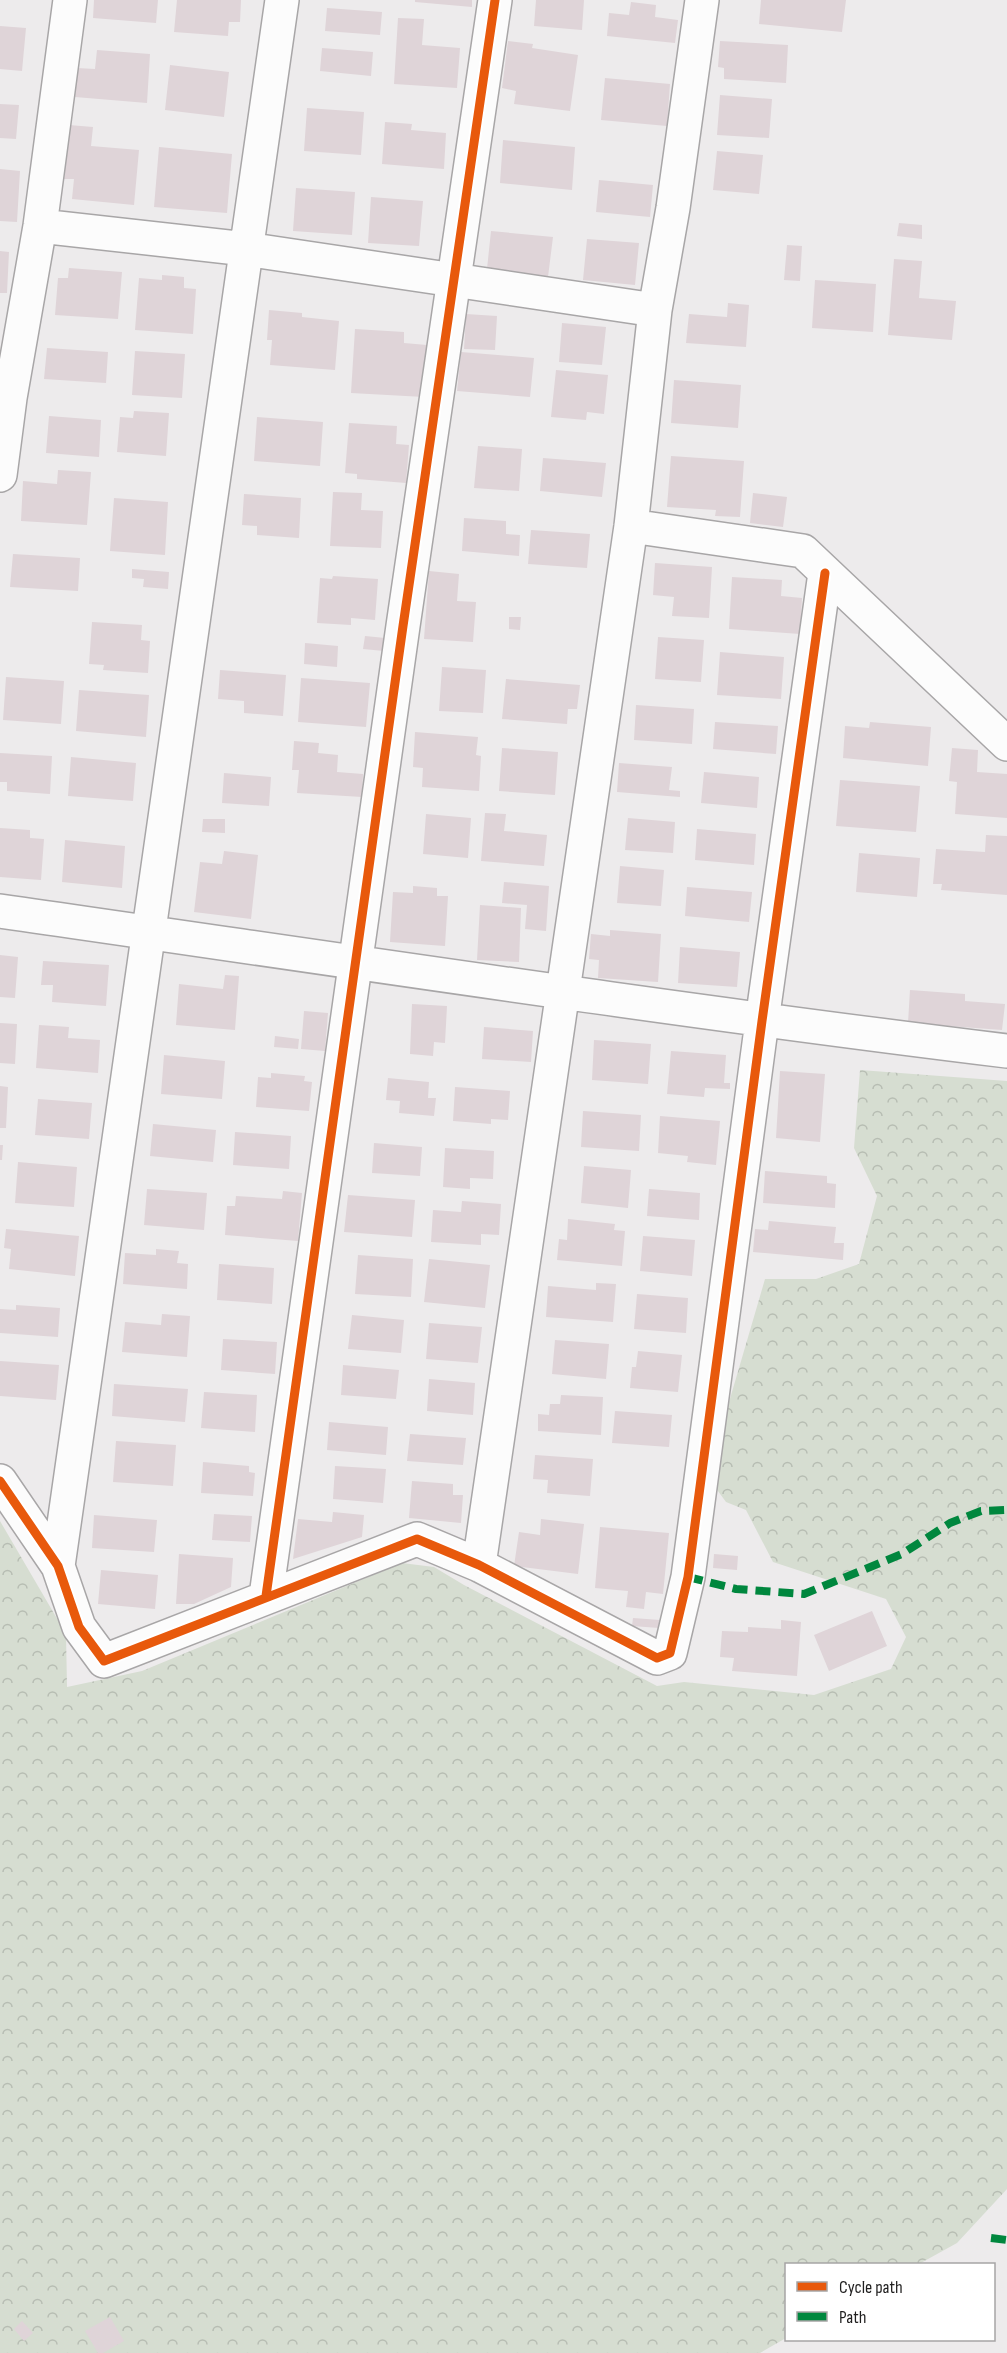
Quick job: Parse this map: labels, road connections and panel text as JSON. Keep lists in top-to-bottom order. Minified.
{"legend":["Cycle path","Path"]}
